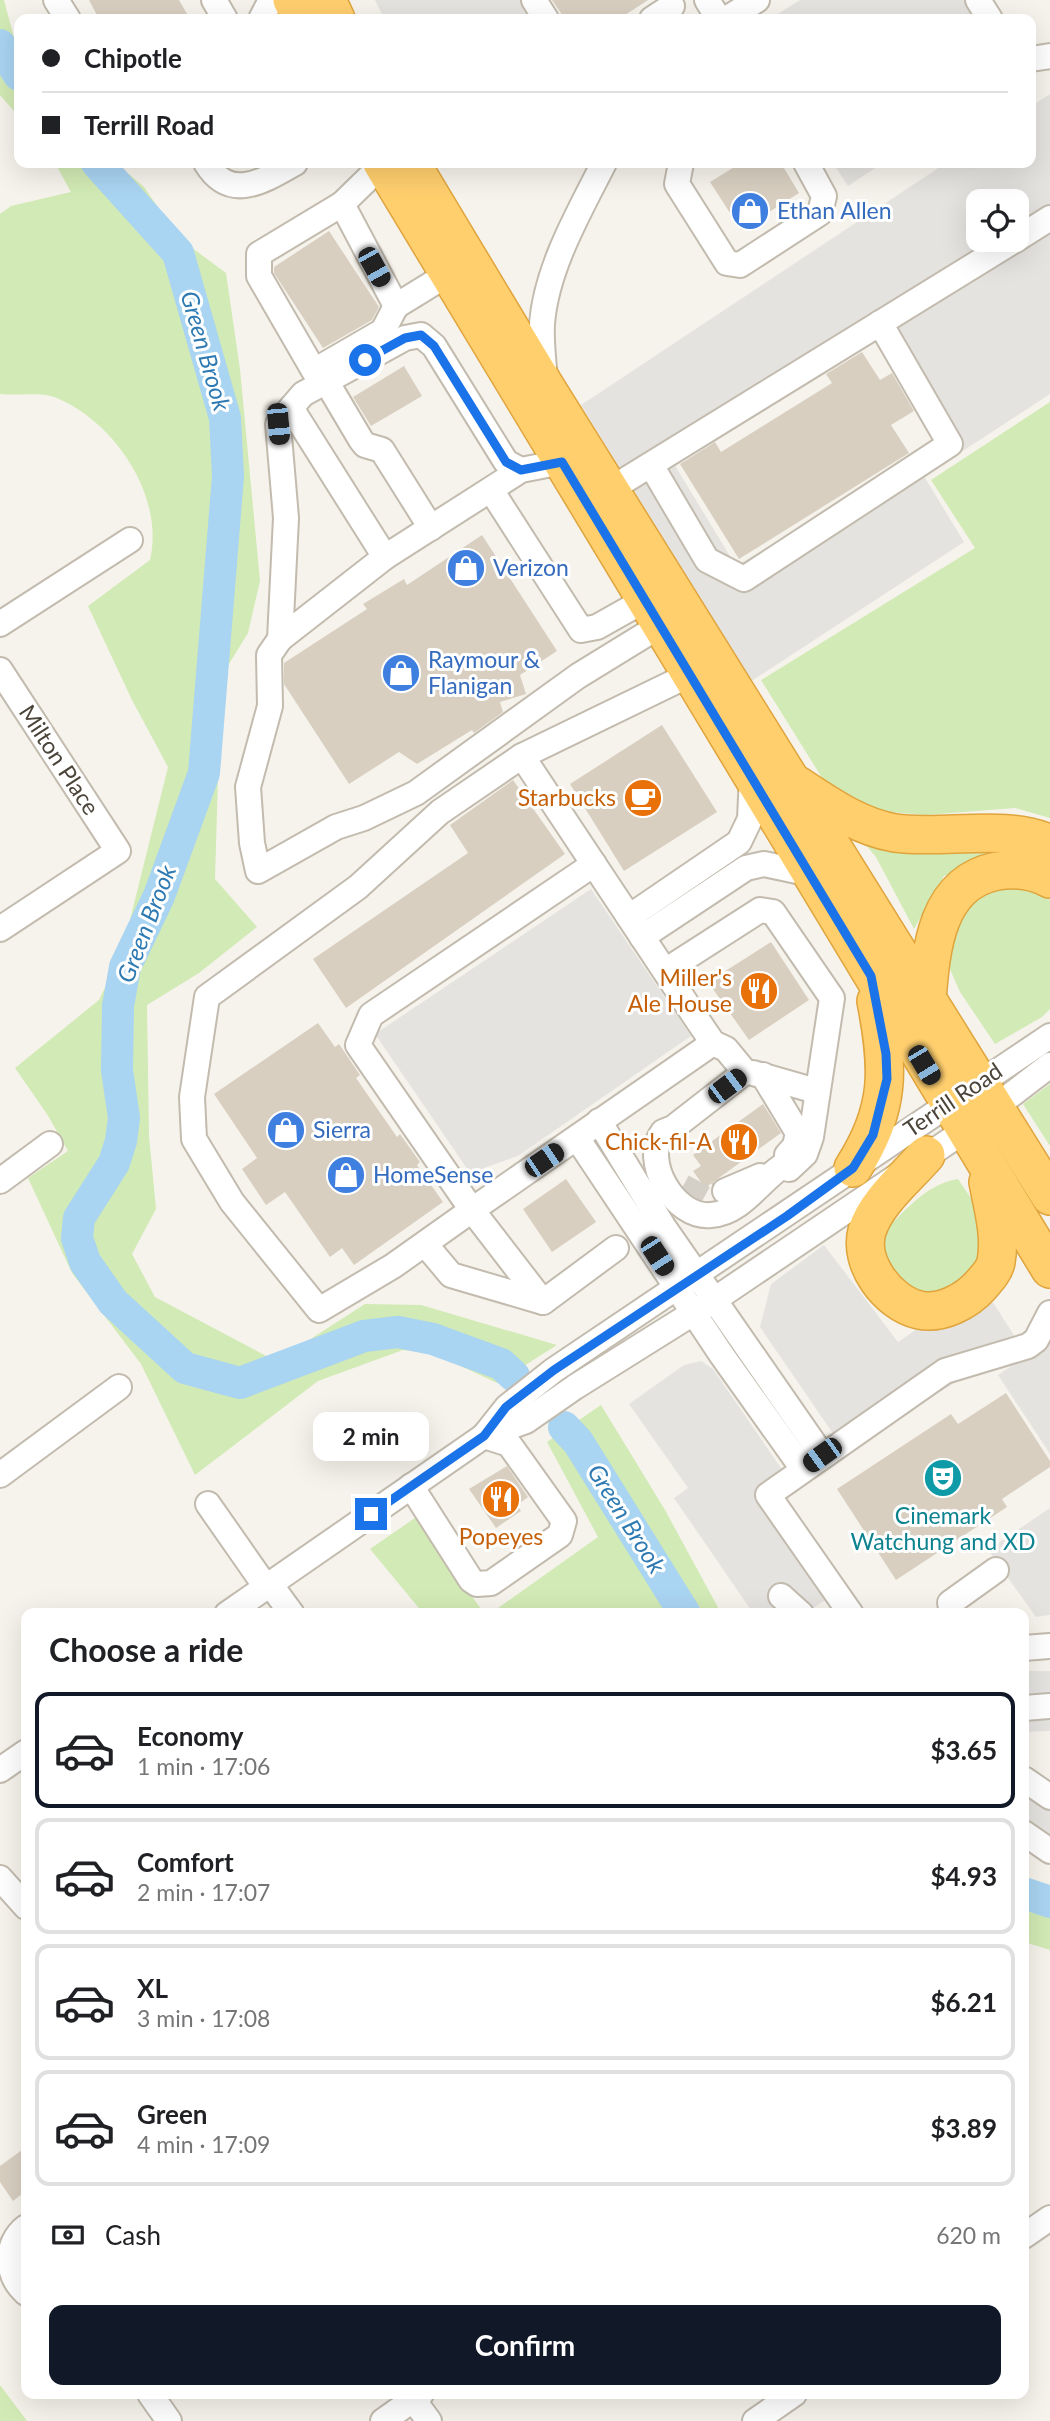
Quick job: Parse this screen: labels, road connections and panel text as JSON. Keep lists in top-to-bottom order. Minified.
{"streets":{"street":["Milton Place","Terrill Road"]},"water":["Green Brook"],"places":{"shop":["Ethan Allen","Verizon","Raymour & Flanigan","Sierra","HomeSense"],"cafe":["Starbucks"],"restaurant":["Miller's Ale House","Chick-fil-A","Popeyes"],"theatre":["Cinemark Watchung and XD"]},"page":{"banner":["Chipotle","Terrill Road"],"bubble":"2 min","heading":"Choose a ride","list":[{"name":"Economy","note":"1 min · 17:06","value":"$3.65"},{"name":"Comfort","note":"2 min · 17:07","value":"$4.93"},{"name":"XL","note":"3 min · 17:08","value":"$6.21"},{"name":"Green","note":"4 min · 17:09","value":"$3.89"}],"pay":["Cash","620 m"],"buttons":"Confirm"}}
